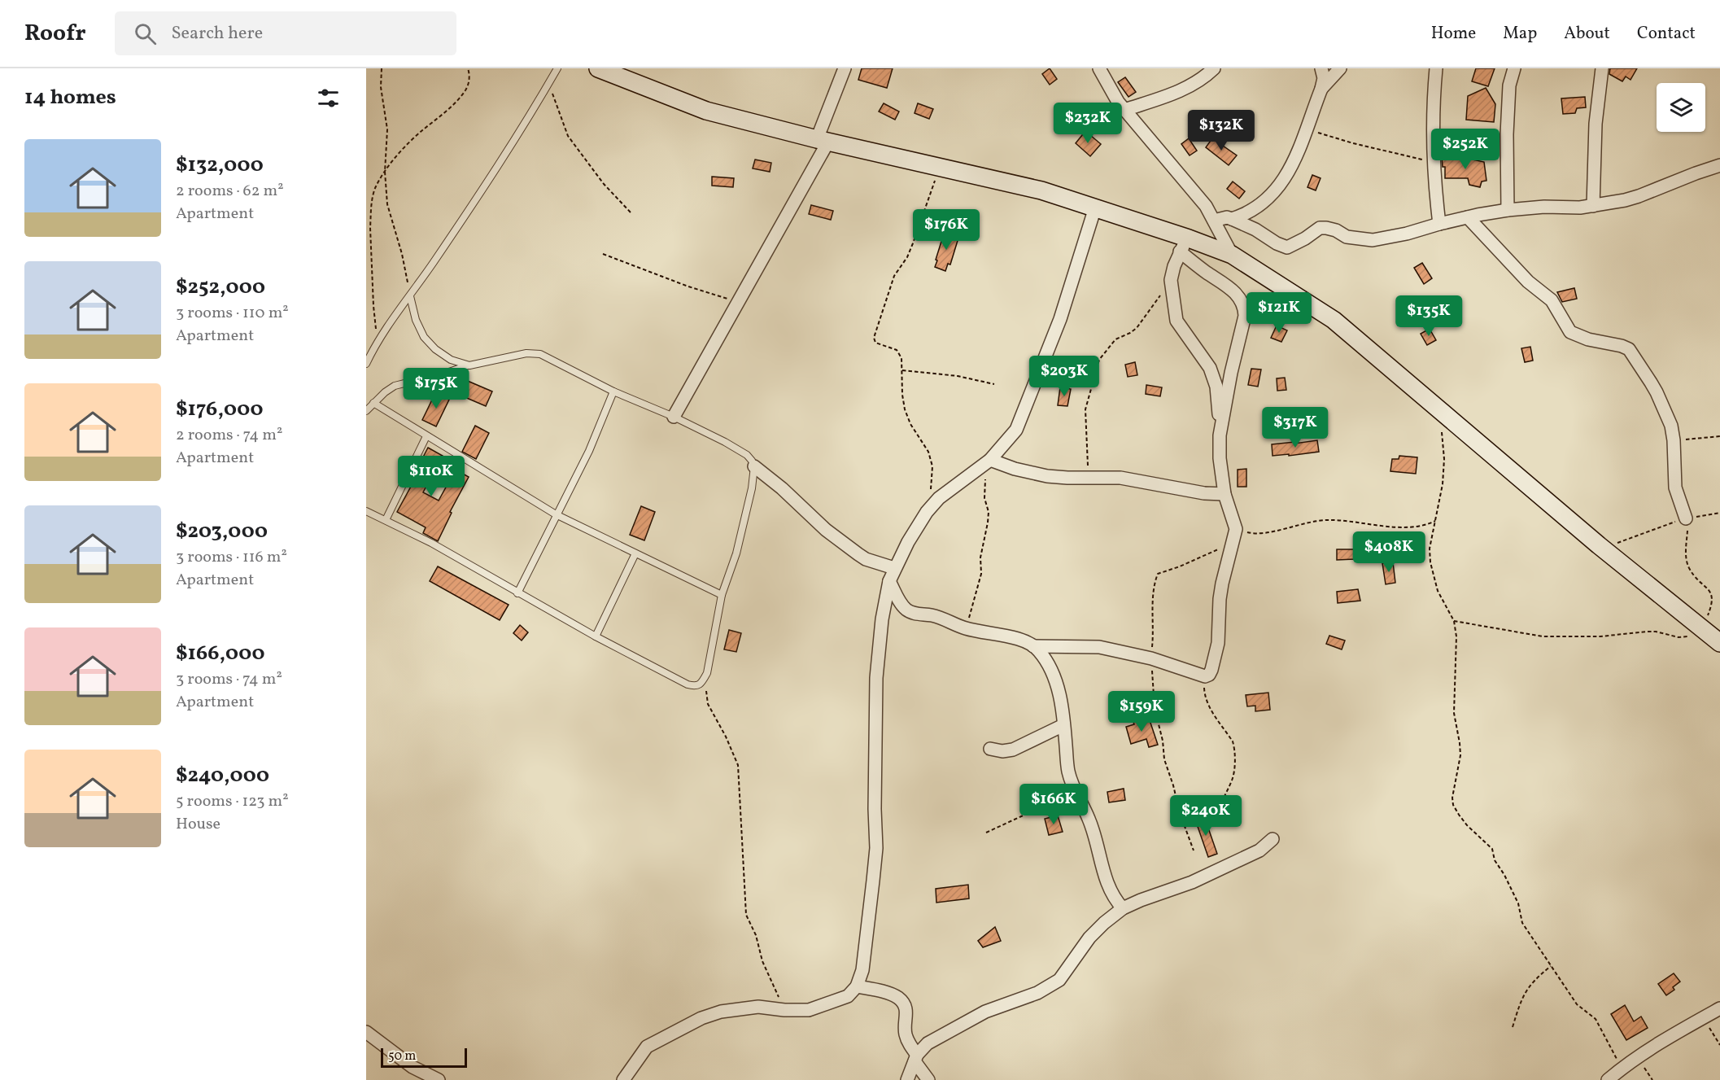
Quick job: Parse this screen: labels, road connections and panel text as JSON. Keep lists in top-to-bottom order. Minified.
{"scale_bar":"50 m","page":{"header":"Roofr","search":"Search here","nav":["Home","Map","About","Contact"],"heading":"14 homes","price":["$232K","$132K","$252K","$176K","$121K","$135K","$203K","$175K","$317K","$110K","$408K","$159K","$166K","$240K"],"list":[{"name":"$132,000","note":"2 rooms · 62 m² · Apartment"},{"name":"$252,000","note":"3 rooms · 110 m² · Apartment"},{"name":"$176,000","note":"2 rooms · 74 m² · Apartment"},{"name":"$203,000","note":"3 rooms · 116 m² · Apartment"},{"name":"$166,000","note":"3 rooms · 74 m² · Apartment"},{"name":"$240,000","note":"5 rooms · 123 m² · House"}],"scale":"50 m"}}
